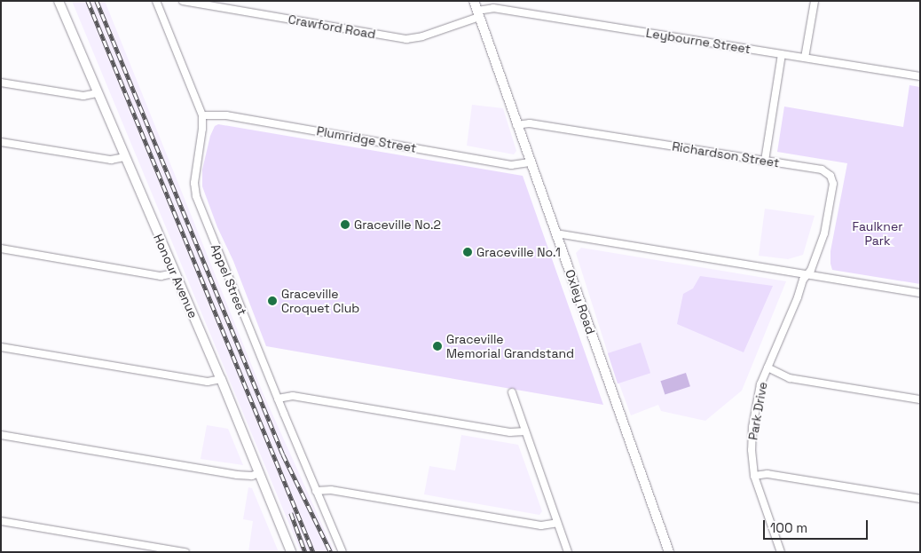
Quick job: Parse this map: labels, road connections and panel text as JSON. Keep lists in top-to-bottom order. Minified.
{"streets":{"main road":["Honour Avenue","Oxley Road"],"street":["Crawford Road","Leybourne Street","Plumridge Street","Richardson Street","Appel Street","Park Drive"]},"crossings":[["Crawford Road","Leybourne Street"],["Crawford Road","Oxley Road"],["Leybourne Street","Oxley Road"],["Plumridge Street","Appel Street"],["Plumridge Street","Oxley Road"],["Richardson Street","Oxley Road"],["Richardson Street","Park Drive"]],"parks":["Faulkner Park"],"places":["Graceville No.2","Graceville No.1","Graceville Croquet Club","Graceville Memorial Grandstand"],"scale_bar":"100 m"}
